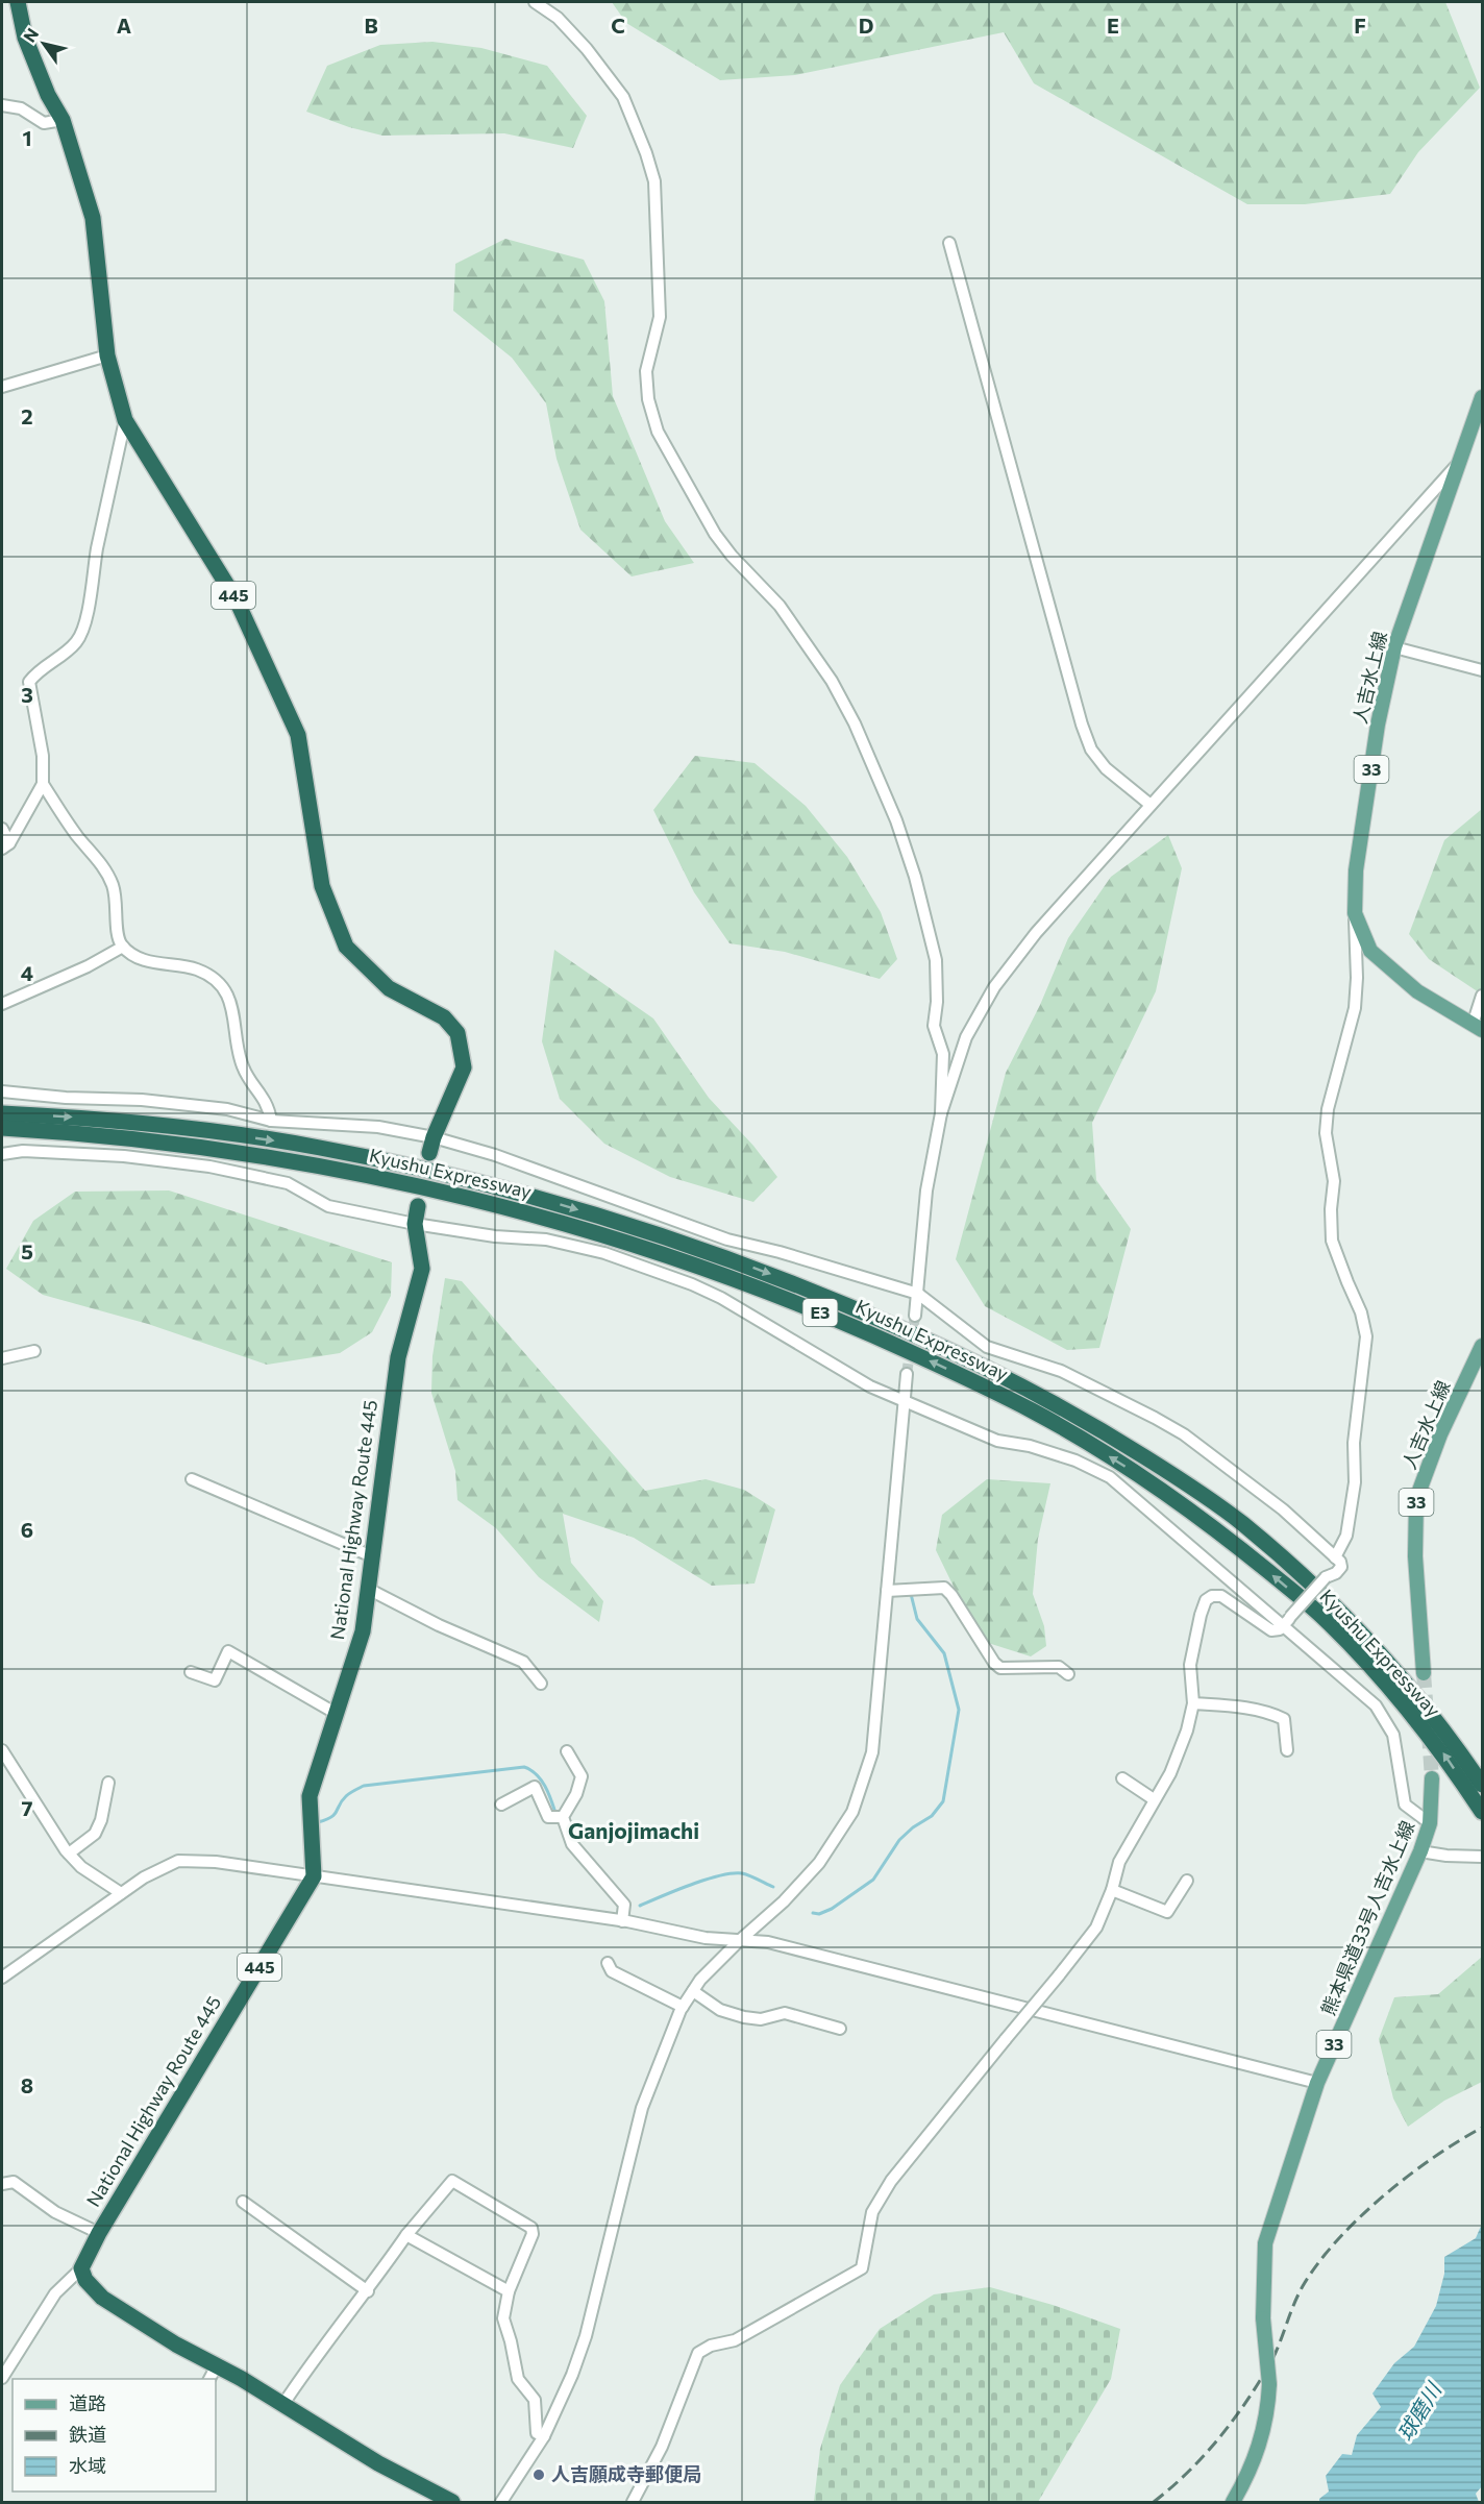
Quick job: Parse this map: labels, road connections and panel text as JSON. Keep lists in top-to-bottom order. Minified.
{"streets":{"highway":["445","Kyushu Expressway","E3","National Highway Route 445"],"main road":["人吉水上線","33","熊本県道33号人吉水上線"]},"districts":["Ganjojimachi"],"water":["球磨川"],"places":["人吉願成寺郵便局"],"legend":["道路","鉄道","水域"],"north":"top left","grid":{"columns":["A","B","C","D","E","F"],"rows":["1","2","3","4","5","6","7","8"]}}
